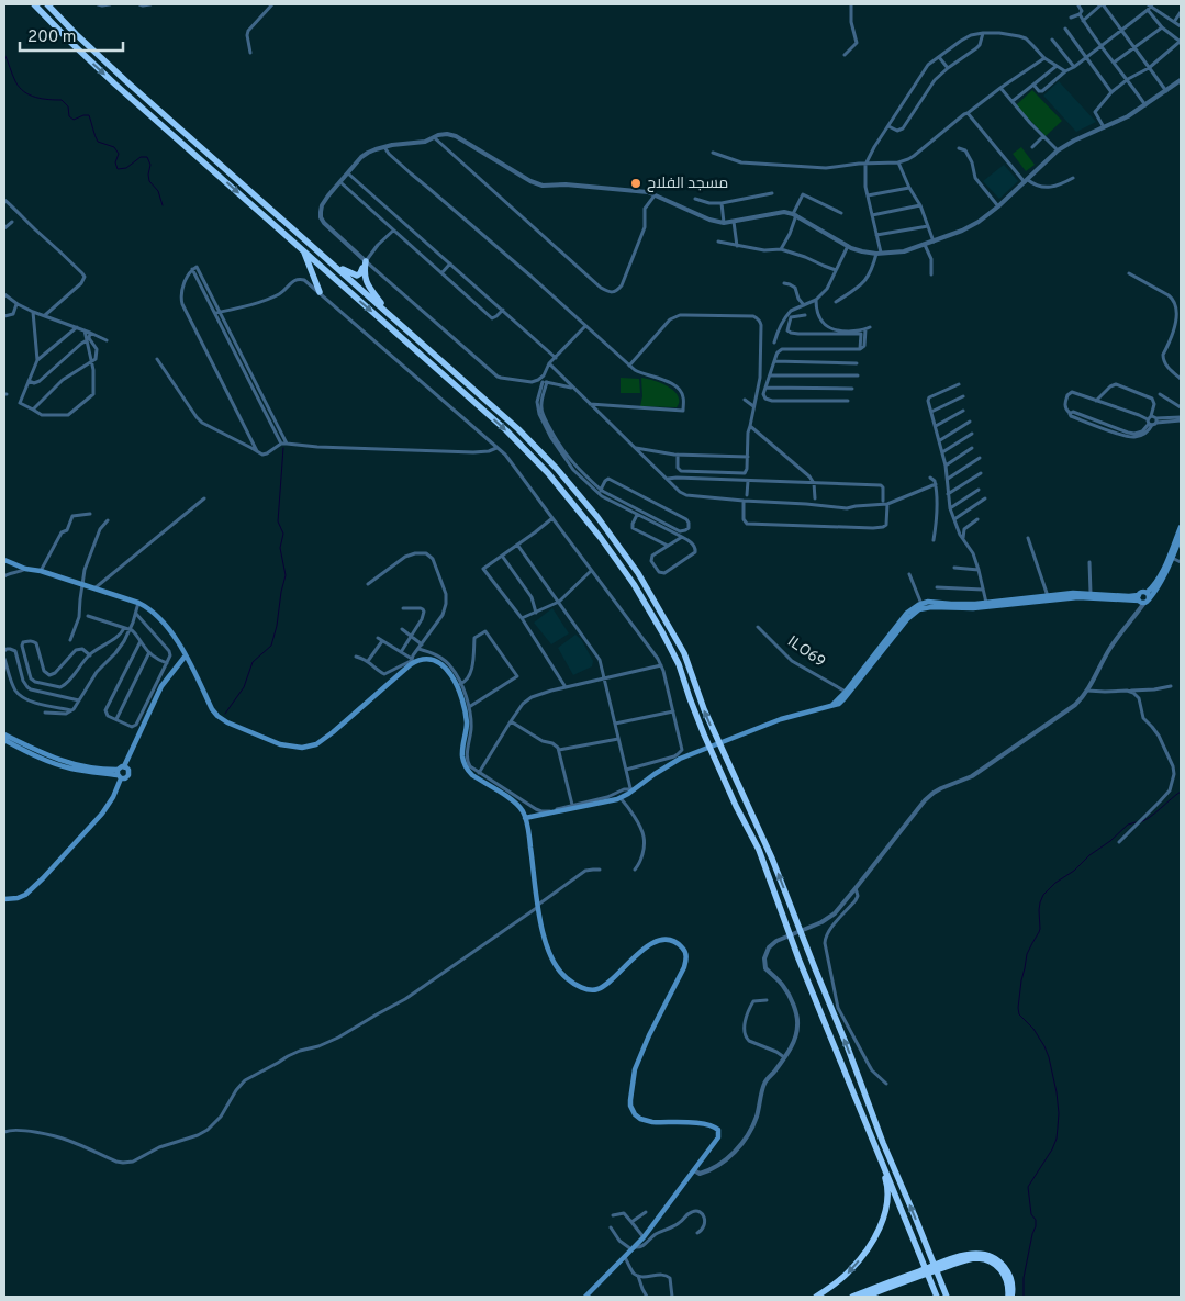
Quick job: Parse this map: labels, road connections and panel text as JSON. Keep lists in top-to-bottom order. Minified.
{"streets":{"street":["ILO69"]},"places":["مسجد الفلاح"],"scale_bar":"200 m"}
